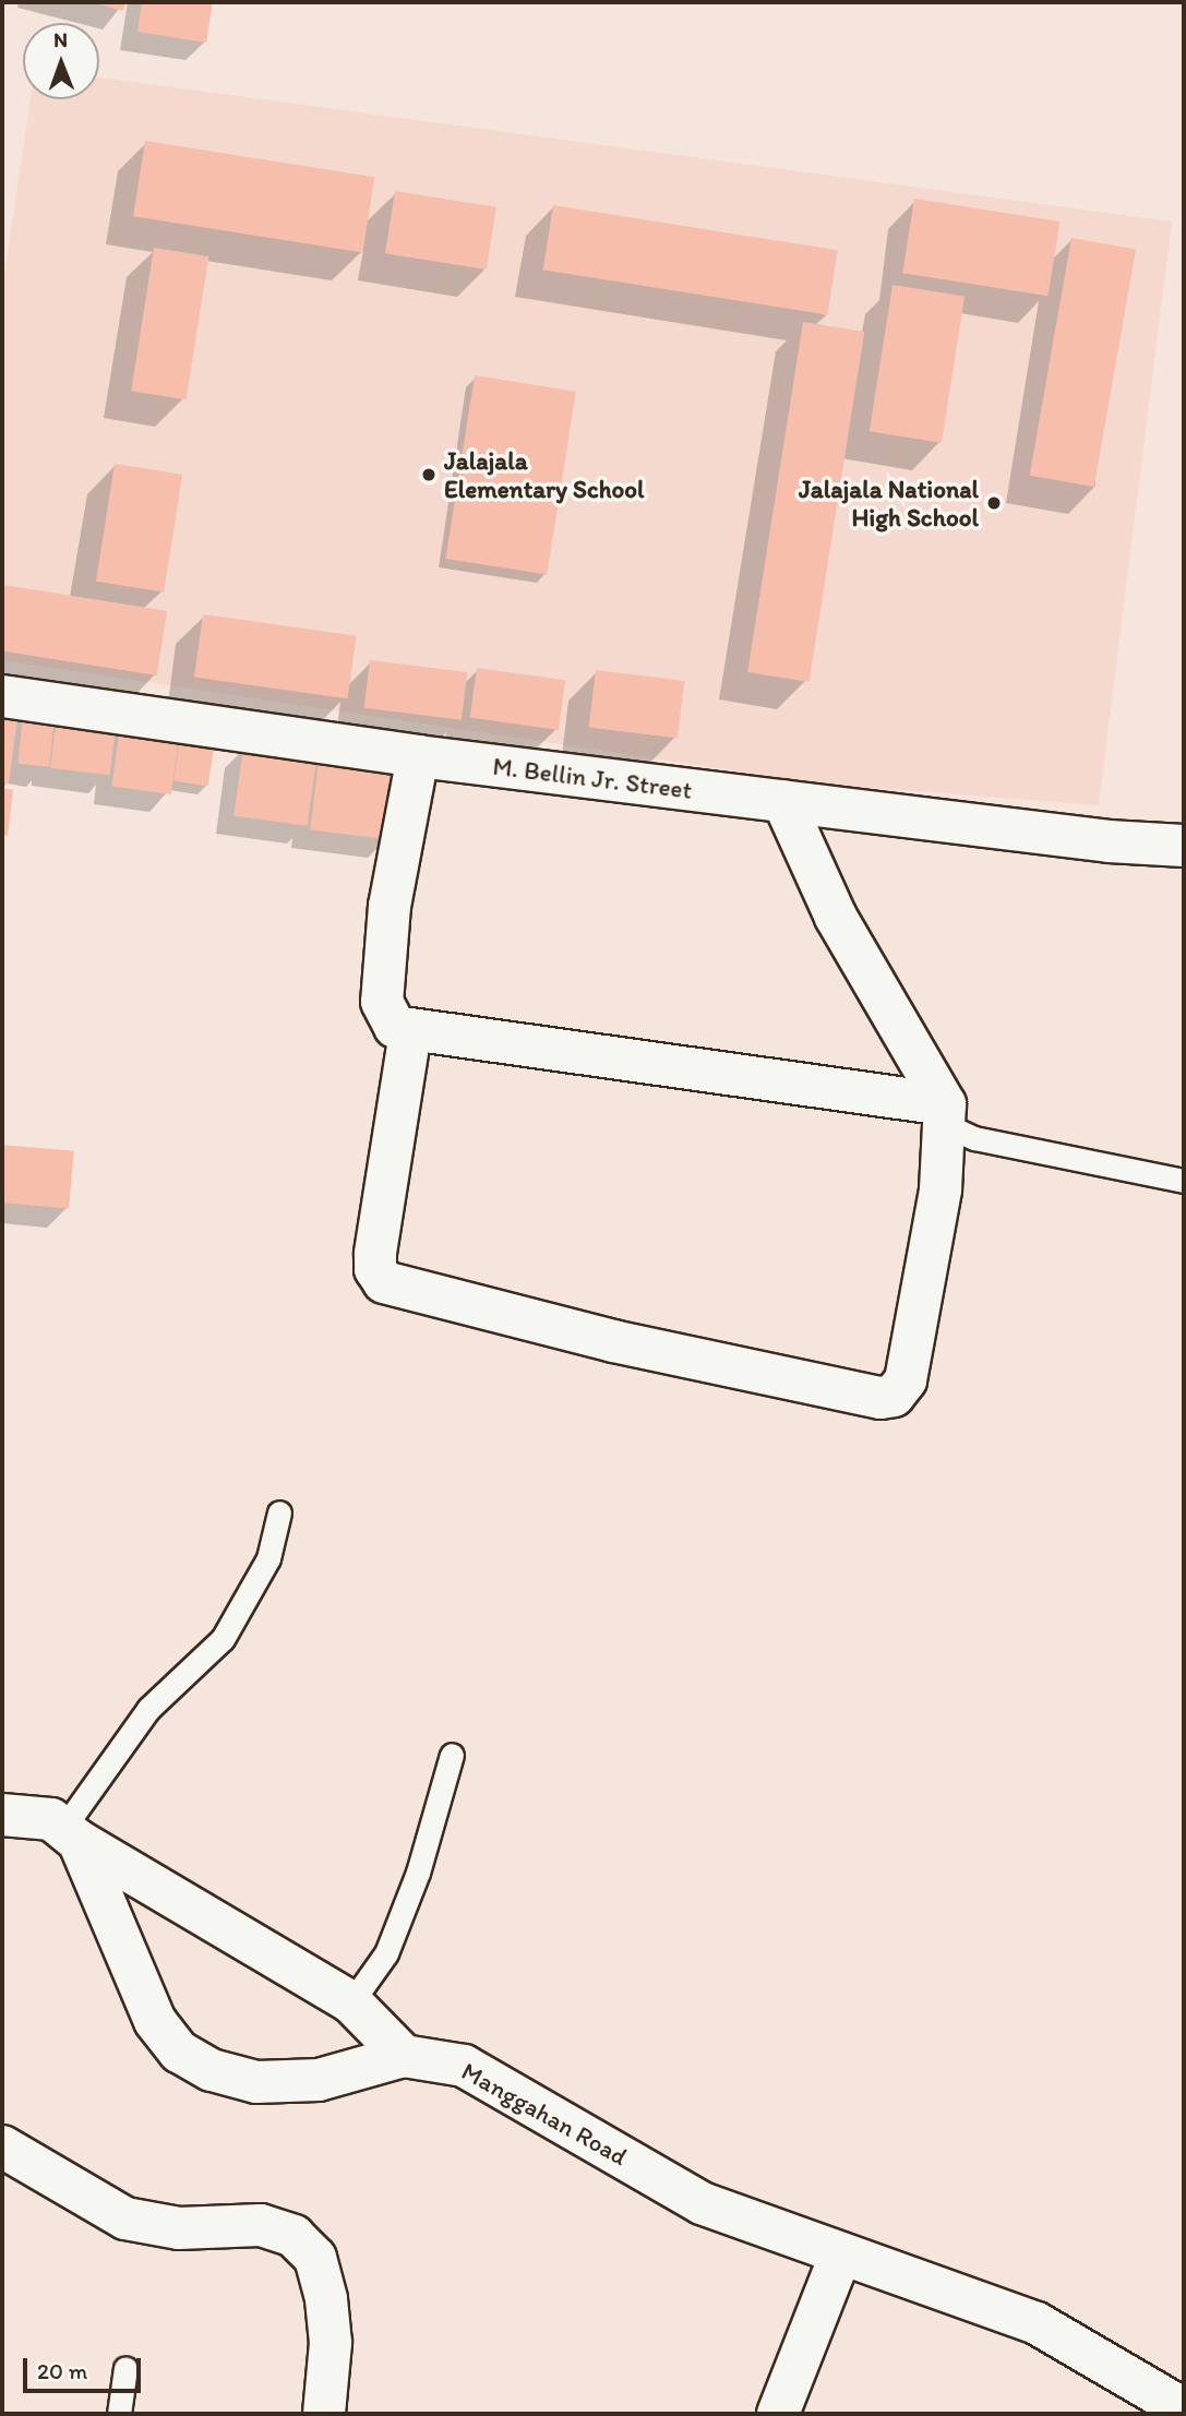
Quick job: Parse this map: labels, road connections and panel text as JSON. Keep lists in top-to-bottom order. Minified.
{"streets":{"street":["M. Bellin Jr. Street","Manggahan Road"]},"places":["Jalajala Elementary School","Jalajala National High School"],"scale_bar":"20 m","north":"top"}
